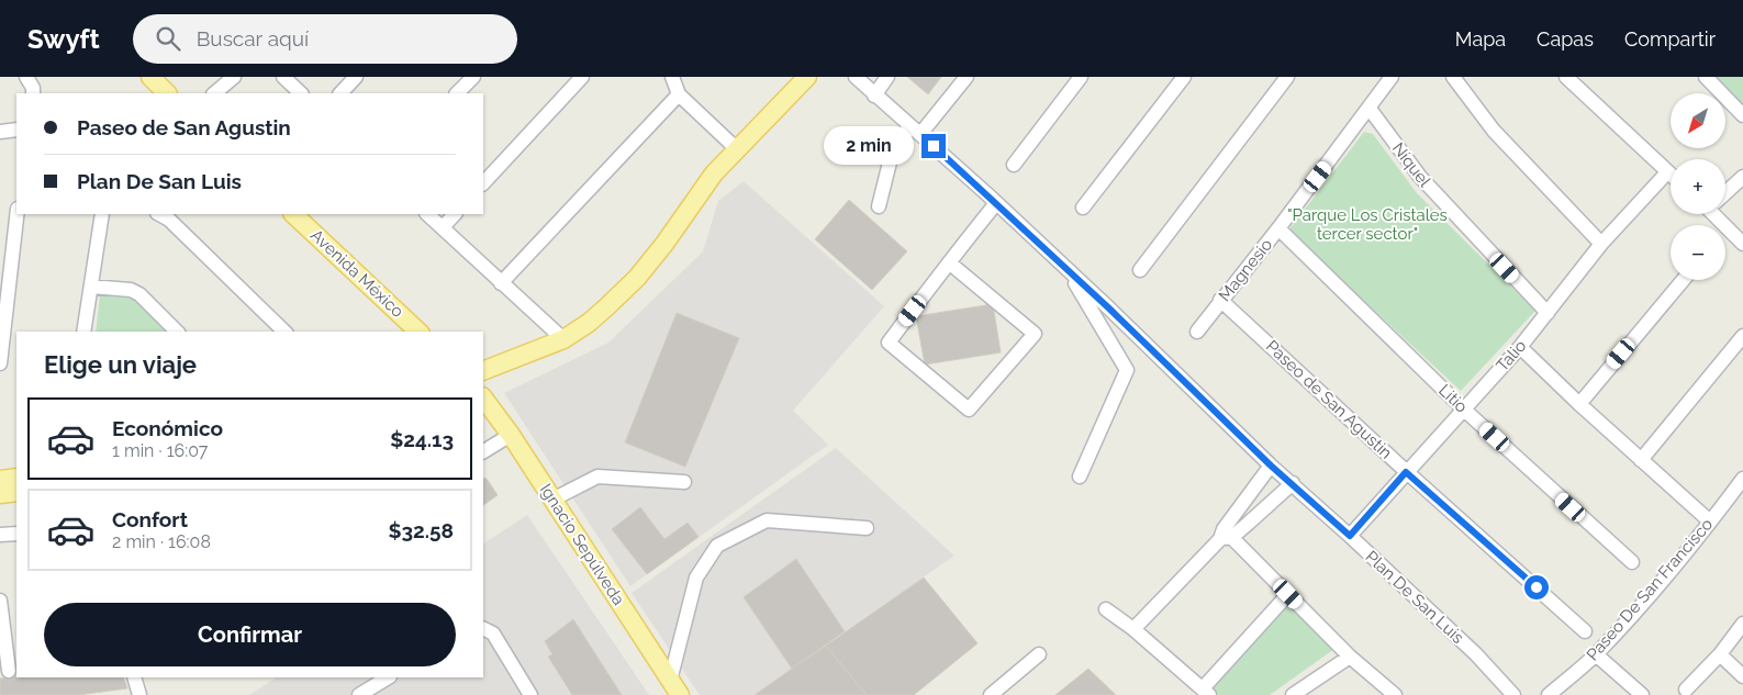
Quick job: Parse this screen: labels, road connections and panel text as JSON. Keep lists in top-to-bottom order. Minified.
{"streets":{"main road":["Avenida México","Ignacio Sepúlveda"],"street":["Níquel","Magnesio","Talio","Litio","Paseo de San Agustin","Paseo De San Francisco","Plan De San Luis"]},"crossings":[["Níquel","Magnesio"],["Níquel","Talio"],["Magnesio","Litio"],["Magnesio","Paseo de San Agustin"],["Talio","Litio"],["Talio","Paseo de San Agustin"],["Talio","Plan De San Luis"]],"parks":["\"Parque Los Cristales tercer sector\""],"north":"bottom left","page":{"header":"Swyft","search":"Buscar aquí","nav":["Mapa","Capas","Compartir"],"map_buttons":["+","−"],"banner":["Paseo de San Agustin","Plan De San Luis"],"bubble":"2 min","heading":"Elige un viaje","list":[{"name":"Económico","note":"1 min · 16:07","value":"$24.13"},{"name":"Confort","note":"2 min · 16:08","value":"$32.58"}],"buttons":"Confirmar"}}
